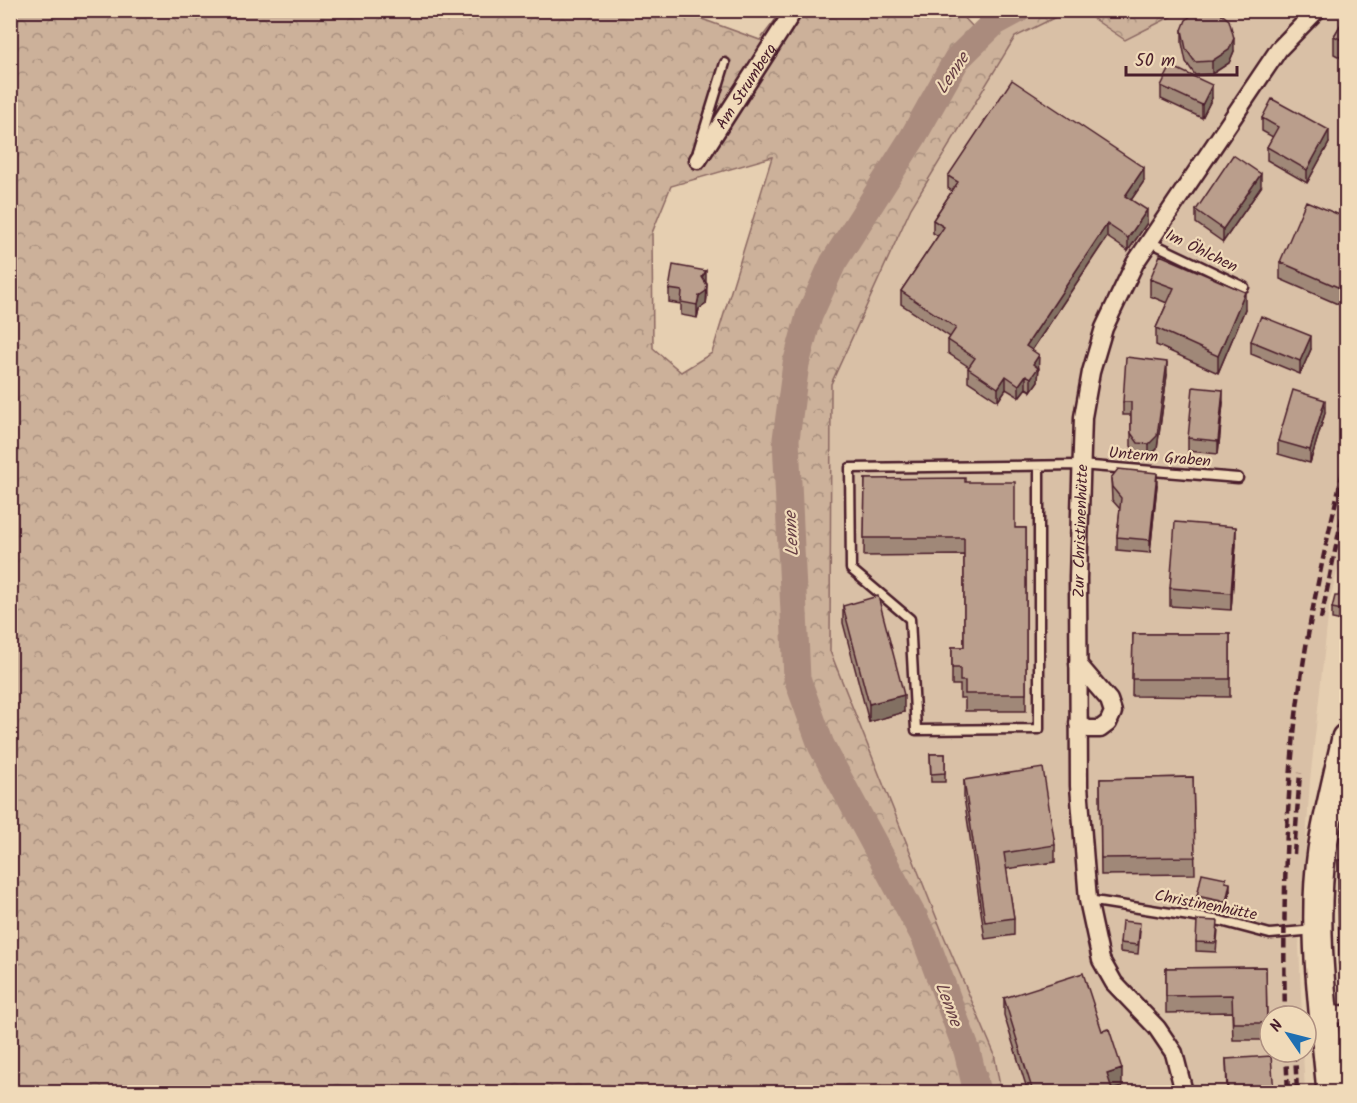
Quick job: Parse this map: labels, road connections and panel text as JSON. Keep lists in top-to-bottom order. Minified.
{"streets":{"street":["Am Strumberg","Zur Christinenhütte"],"lane":["Im Öhlchen","Unterm Graben","Christinenhütte"]},"crossings":[["Im Öhlchen","Zur Christinenhütte"],["Unterm Graben","Zur Christinenhütte"],["Zur Christinenhütte","Christinenhütte"]],"water":["Lenne"],"scale_bar":"50 m","north":"top left"}
